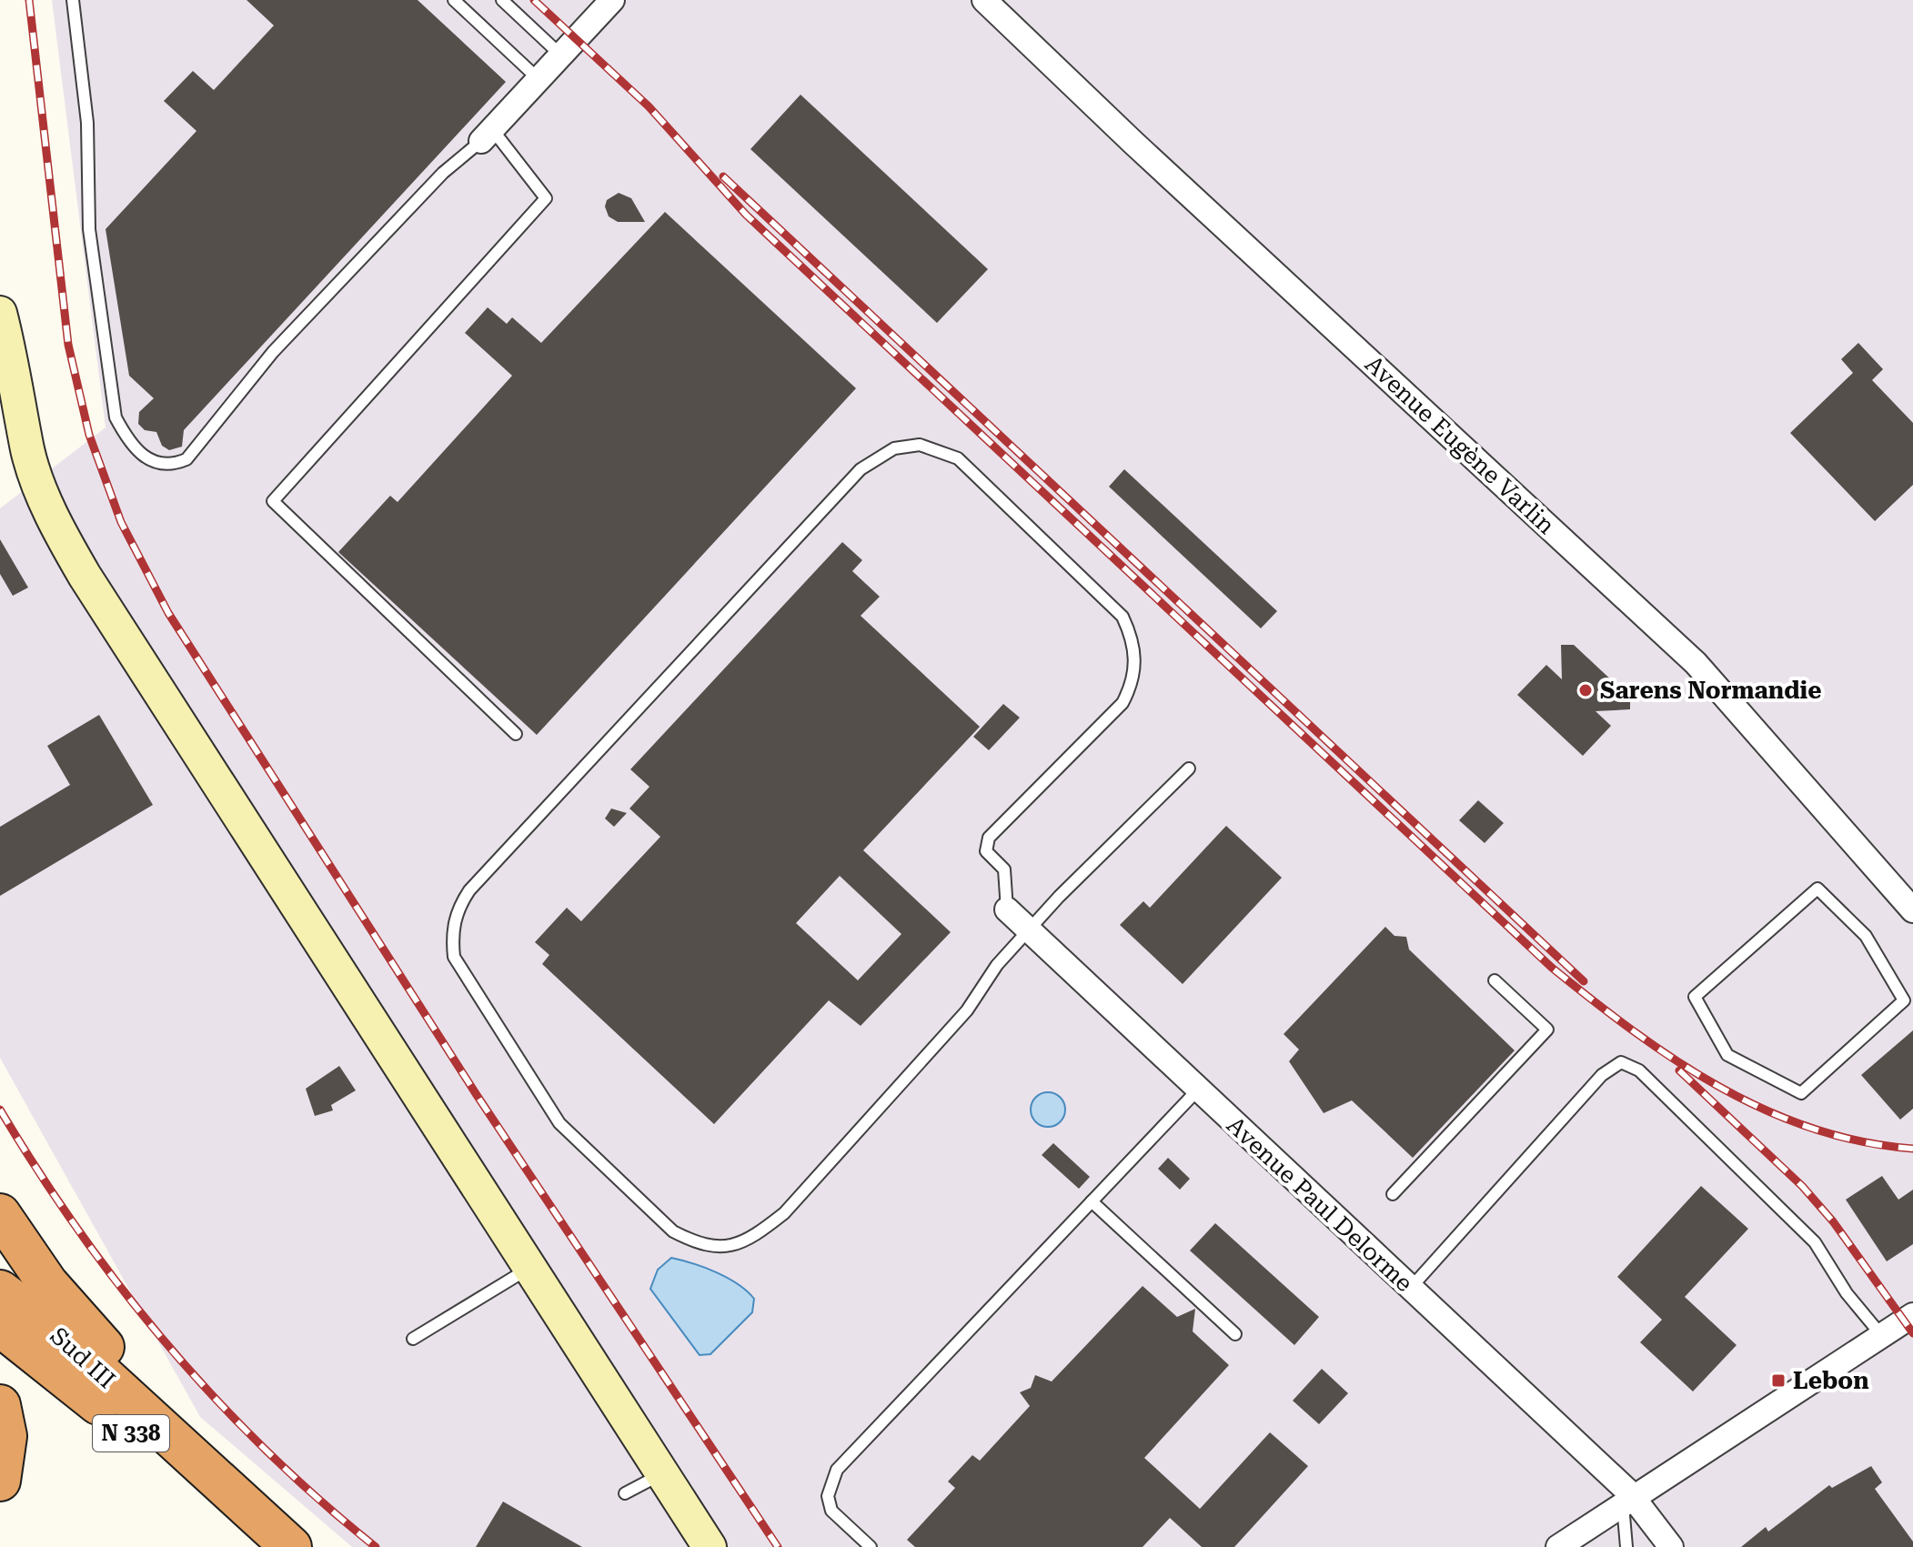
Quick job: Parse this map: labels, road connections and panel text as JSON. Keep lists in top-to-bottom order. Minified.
{"streets":{"highway":["Sud III","N 338"],"street":["Avenue Eugène Varlin","Avenue Paul Delorme"]},"places":{"other":["Sarens Normandie"],"transit":["Lebon"]}}
